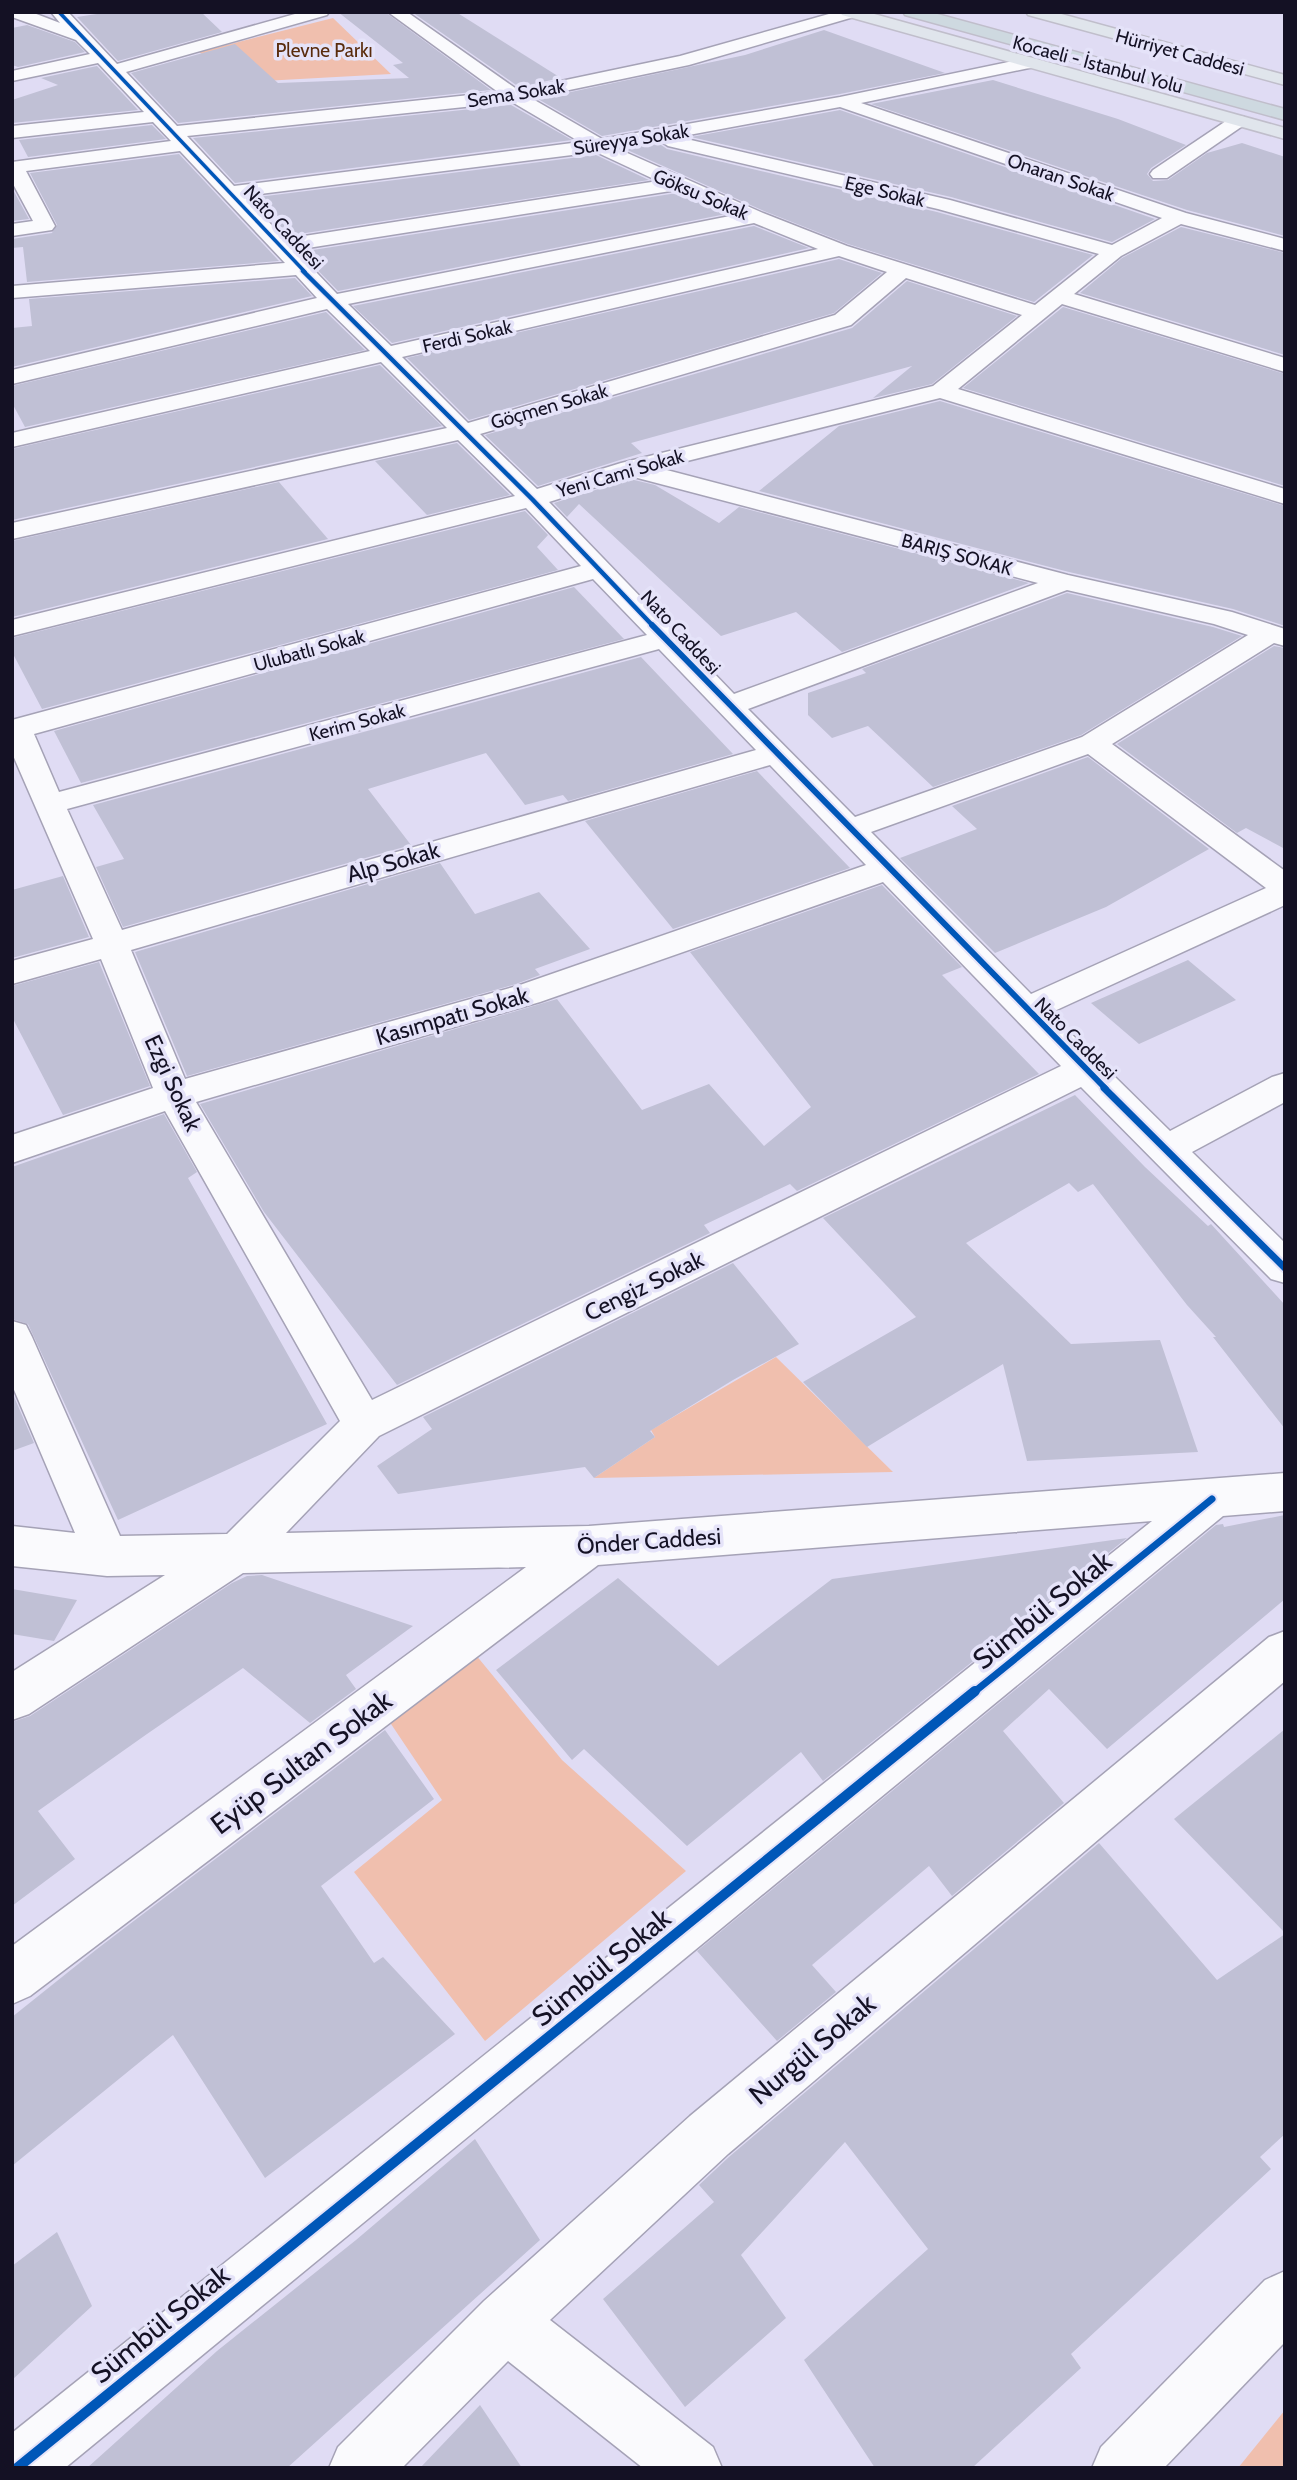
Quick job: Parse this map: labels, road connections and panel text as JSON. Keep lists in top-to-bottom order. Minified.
{"streets":{"highway":["Kocaeli - İstanbul Yolu"],"main road":["Hürriyet Caddesi"],"street":["Sema Sokak","Süreyya Sokak","Onaran Sokak","Ege Sokak","Göksu Sokak","Nato Caddesi","Ferdi Sokak","Göçmen Sokak","Yeni Cami Sokak","BARIŞ SOKAK","Ulubatlı Sokak","Kerim Sokak","Alp Sokak","Kasımpatı Sokak","Ezgi Sokak","Cengiz Sokak","Önder Caddesi","Sümbül Sokak","Eyüp Sultan Sokak","Nurgül Sokak"]},"crossings":[["Sema Sokak","Göksu Sokak"],["Sema Sokak","Nato Caddesi"],["Süreyya Sokak","Onaran Sokak"],["Süreyya Sokak","Ege Sokak"],["Süreyya Sokak","Göksu Sokak"],["Süreyya Sokak","Nato Caddesi"],["Onaran Sokak","Yeni Cami Sokak"],["Ege Sokak","Yeni Cami Sokak"],["Göksu Sokak","Ferdi Sokak"],["Göksu Sokak","Göçmen Sokak"],["Göksu Sokak","Yeni Cami Sokak"],["Nato Caddesi","Ferdi Sokak"],["Nato Caddesi","Göçmen Sokak"],["Nato Caddesi","Yeni Cami Sokak"],["Nato Caddesi","Ulubatlı Sokak"],["Nato Caddesi","Kerim Sokak"],["Nato Caddesi","Alp Sokak"],["Nato Caddesi","Kasımpatı Sokak"],["Nato Caddesi","Cengiz Sokak"],["Yeni Cami Sokak","BARIŞ SOKAK"],["Ulubatlı Sokak","Ezgi Sokak"],["Kerim Sokak","Ezgi Sokak"],["Alp Sokak","Ezgi Sokak"],["Kasımpatı Sokak","Ezgi Sokak"],["Ezgi Sokak","Cengiz Sokak"],["Cengiz Sokak","Önder Caddesi"],["Önder Caddesi","Sümbül Sokak"],["Önder Caddesi","Eyüp Sultan Sokak"]],"parks":["Plevne Parkı"]}
